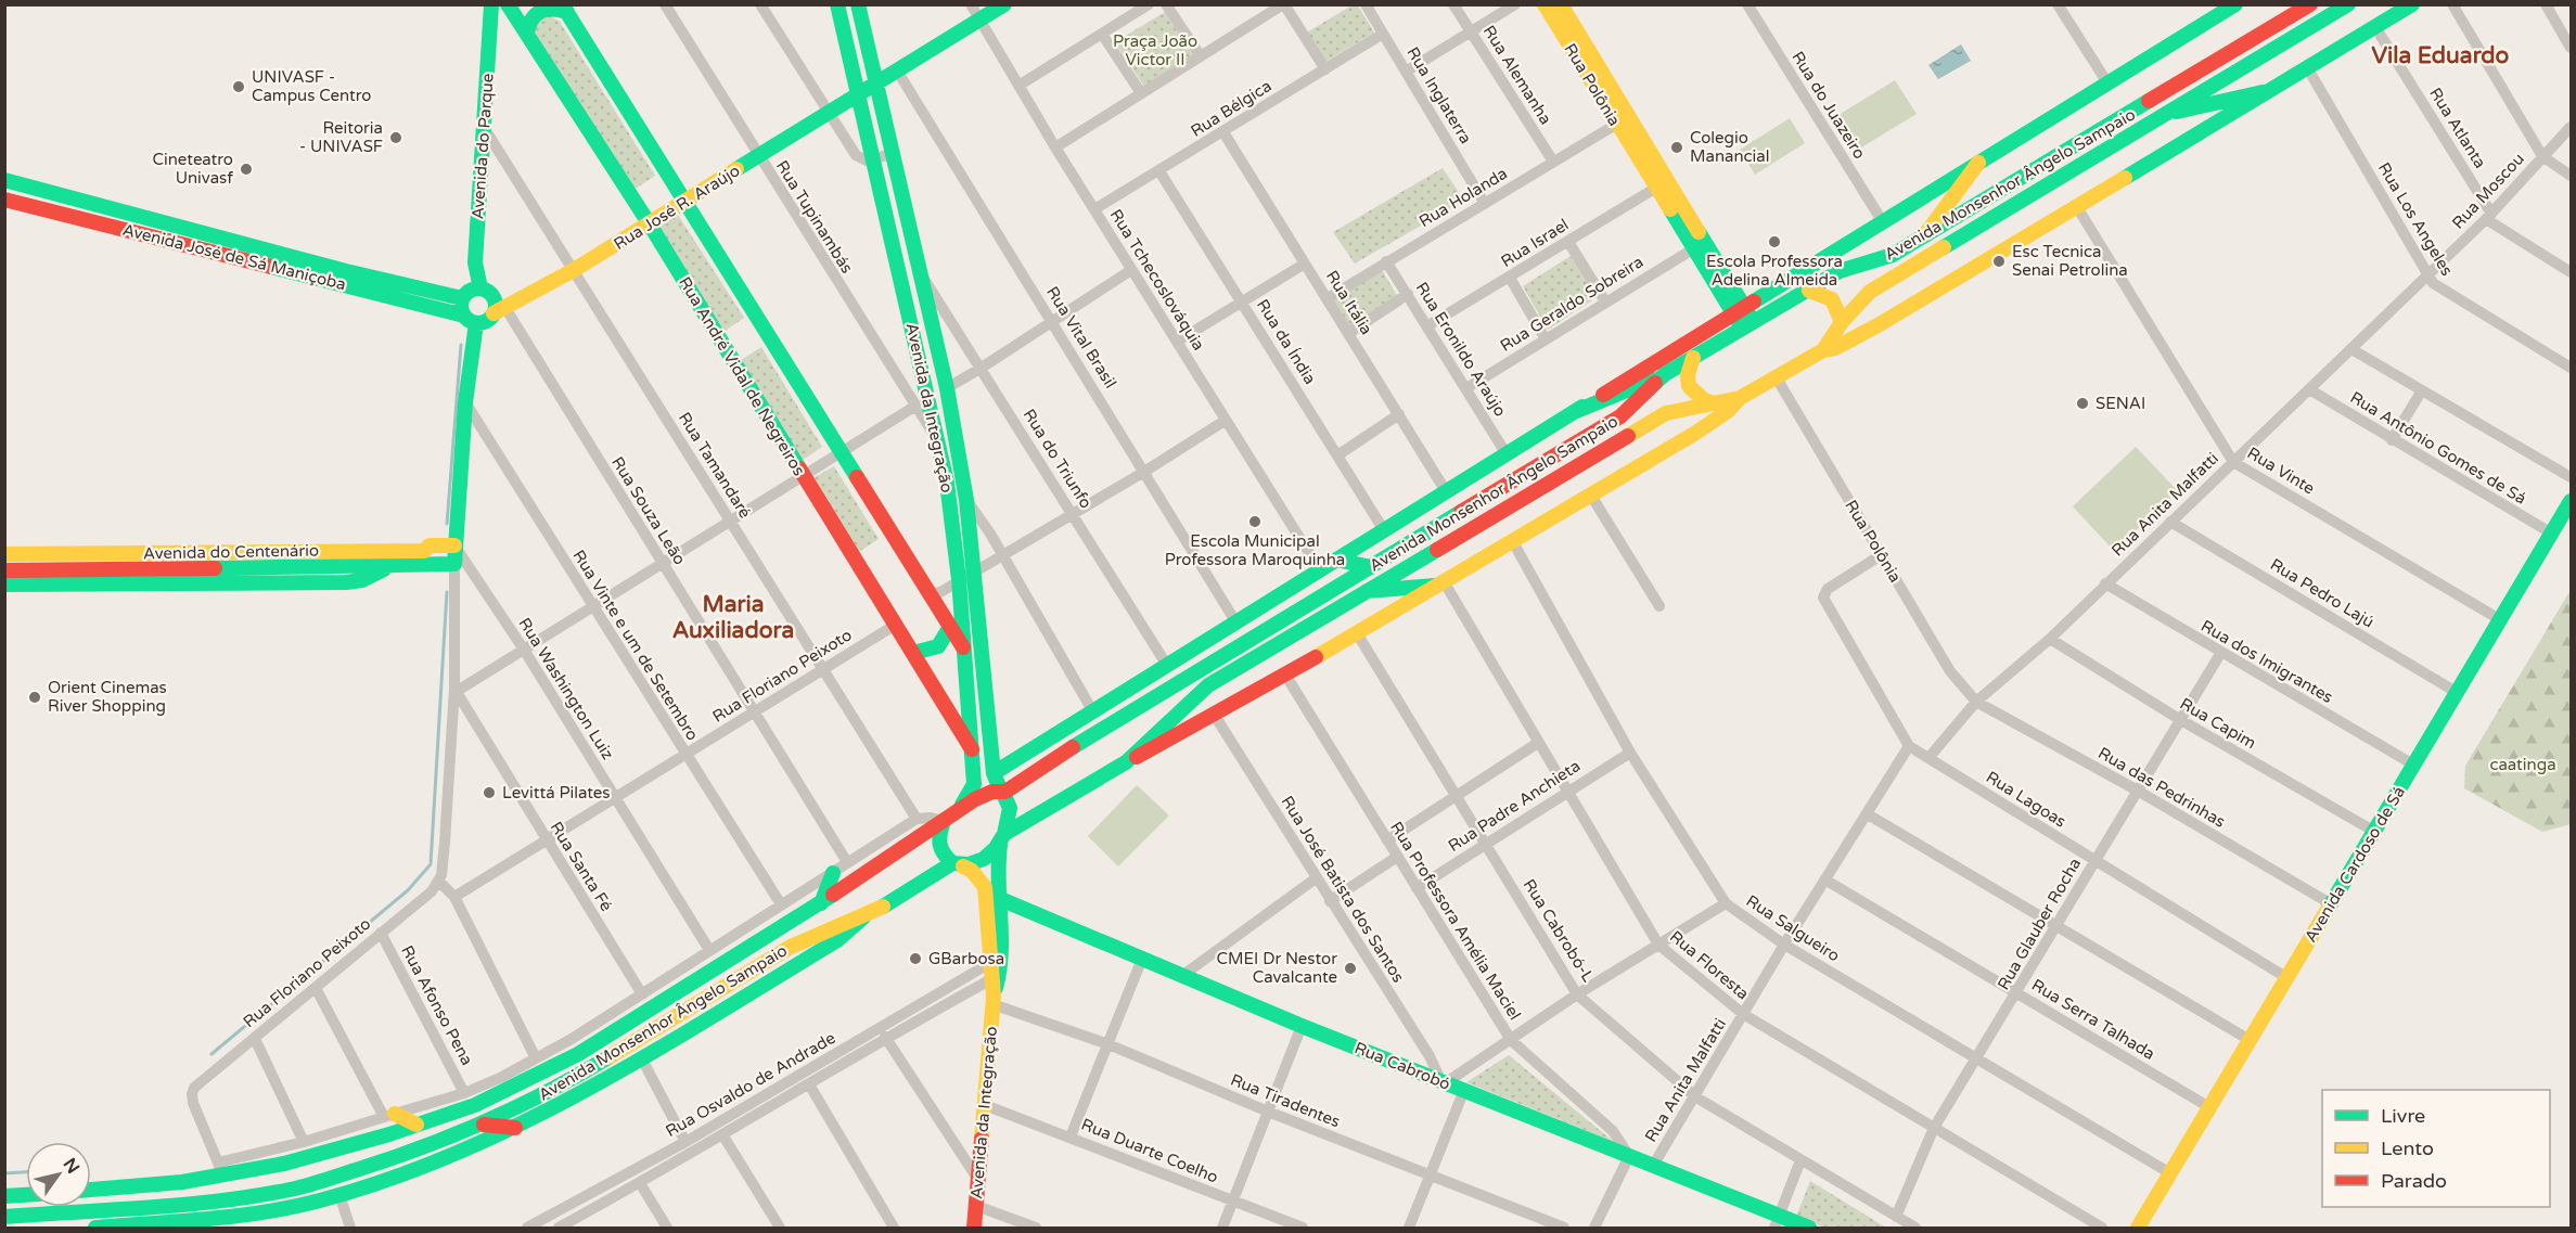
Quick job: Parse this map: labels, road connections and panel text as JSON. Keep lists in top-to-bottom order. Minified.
{"streets":{"main road":["Rua Polônia","Avenida do Parque","Avenida Monsenhor Ângelo Sampaio","Rua José R. Araújo","Avenida José de Sá Maniçoba","Rua André Vidal de Negreiros","Avenida da Integração","Avenida do Centenário","Avenida Cardoso de Sá","Rua Cabrobó"],"street":["Rua Alemanha","Rua Inglaterra","Rua do Juazeiro","Rua Bélgica","Rua Atlanta","Rua Moscou","Rua Holanda","Rua Tupinambás","Rua Los Angeles","Rua Israel","Rua Tchecoslováquia","Rua Itália","Rua Geraldo Sobreira","Rua Vital Brasil","Rua da Índia","Rua Eronildo Araújo","Rua Antônio Gomes de Sá","Rua do Triunfo","Rua Tamandaré","Rua Vinte","Rua Anita Malfatti","Rua Souza Leão","Rua Pedro Lajú","Rua Vinte e um de Setembro","Rua dos Imigrantes","Rua Floriano Peixoto","Rua Washington Luiz","Rua Capim","Rua das Pedrinhas","Rua Lagoas","Rua Padre Anchieta","Rua Santa Fé","Rua José Batista dos Santos","Rua Professora Amélia Maciel","Rua Glauber Rocha","Rua Salgueiro","Rua Cabrobó-L","Rua Floresta","Rua Afonso Pena","Rua Serra Talhada","Rua Osvaldo de Andrade","Rua Tiradentes","Rua Duarte Coelho"]},"crossings":[["Rua Alemanha","Rua Holanda"],["Rua Polônia","Avenida Monsenhor Ângelo Sampaio"],["Rua Polônia","Rua Holanda"],["Rua Polônia","Rua Israel"],["Rua Polônia","Rua Geraldo Sobreira"],["Rua Polônia","Rua Anita Malfatti"],["Rua Polônia","Rua das Pedrinhas"],["Rua Polônia","Rua Lagoas"],["Rua Inglaterra","Rua Bélgica"],["Rua Inglaterra","Rua Holanda"],["Rua do Juazeiro","Avenida Monsenhor Ângelo Sampaio"],["Rua Bélgica","Rua Tchecoslováquia"],["Rua Bélgica","Rua Itália"],["Rua Bélgica","Rua da Índia"],["Rua Atlanta","Avenida Monsenhor Ângelo Sampaio"],["Rua Atlanta","Rua Moscou"],["Avenida do Parque","Rua José R. Araújo"],["Avenida do Parque","Avenida José de Sá Maniçoba"],["Avenida do Parque","Rua Tamandaré"],["Avenida do Parque","Rua Souza Leão"],["Avenida Monsenhor Ângelo Sampaio","Rua Los Angeles"],["Avenida Monsenhor Ângelo Sampaio","Rua Tchecoslováquia"],["Avenida Monsenhor Ângelo Sampaio","Rua Itália"],["Avenida Monsenhor Ângelo Sampaio","Rua Vital Brasil"],["Avenida Monsenhor Ângelo Sampaio","Rua da Índia"],["Avenida Monsenhor Ângelo Sampaio","Rua Eronildo Araújo"],["Avenida Monsenhor Ângelo Sampaio","Avenida da Integração"],["Avenida Monsenhor Ângelo Sampaio","Rua do Triunfo"],["Avenida Monsenhor Ângelo Sampaio","Rua Tamandaré"],["Avenida Monsenhor Ângelo Sampaio","Rua Vinte"],["Avenida Monsenhor Ângelo Sampaio","Rua Souza Leão"],["Avenida Monsenhor Ângelo Sampaio","Rua Vinte e um de Setembro"],["Avenida Monsenhor Ângelo Sampaio","Rua Floriano Peixoto"],["Avenida Monsenhor Ângelo Sampaio","Rua Washington Luiz"],["Avenida Monsenhor Ângelo Sampaio","Rua Santa Fé"],["Avenida Monsenhor Ângelo Sampaio","Rua José Batista dos Santos"],["Avenida Monsenhor Ângelo Sampaio","Rua Professora Amélia Maciel"],["Avenida Monsenhor Ângelo Sampaio","Rua Salgueiro"],["Avenida Monsenhor Ângelo Sampaio","Rua Cabrobó-L"],["Avenida Monsenhor Ângelo Sampaio","Rua Floresta"],["Avenida Monsenhor Ângelo Sampaio","Rua Afonso Pena"],["Rua Moscou","Rua Los Angeles"],["Rua Moscou","Rua Anita Malfatti"],["Rua Holanda","Rua Itália"],["Rua Holanda","Rua Eronildo Araújo"],["Rua José R. Araújo","Rua Tupinambás"],["Rua José R. Araújo","Avenida José de Sá Maniçoba"],["Rua José R. Araújo","Rua Tchecoslováquia"],["Rua José R. Araújo","Rua Vital Brasil"],["Rua José R. Araújo","Rua André Vidal de Negreiros"],["Rua José R. Araújo","Avenida da Integração"],["Rua José R. Araújo","Rua Tamandaré"],["Rua José R. Araújo","Rua Souza Leão"],["Rua Tupinambás","Avenida da Integração"],["Rua Los Angeles","Rua Anita Malfatti"],["Rua Israel","Rua Eronildo Araújo"],["Avenida José de Sá Maniçoba","Rua Souza Leão"],["Rua Geraldo Sobreira","Rua Eronildo Araújo"],["Rua André Vidal de Negreiros","Avenida da Integração"],["Rua André Vidal de Negreiros","Rua Floriano Peixoto"],["Avenida da Integração","Rua do Triunfo"],["Avenida da Integração","Rua Tiradentes"],["Avenida da Integração","Rua Duarte Coelho"],["Rua Antônio Gomes de Sá","Rua Anita Malfatti"],["Rua Antônio Gomes de Sá","Avenida Cardoso de Sá"],["Rua Tamandaré","Rua Floriano Peixoto"],["Rua Vinte","Rua Anita Malfatti"],["Rua Vinte","Avenida Cardoso de Sá"],["Rua Anita Malfatti","Rua Pedro Lajú"],["Rua Anita Malfatti","Rua dos Imigrantes"],["Rua Anita Malfatti","Rua Capim"],["Rua Anita Malfatti","Rua das Pedrinhas"],["Rua Anita Malfatti","Rua Lagoas"],["Rua Anita Malfatti","Rua Salgueiro"],["Rua Anita Malfatti","Rua Cabrobó-L"],["Rua Anita Malfatti","Rua Floresta"],["Rua Anita Malfatti","Rua Serra Talhada"],["Rua Anita Malfatti","Rua Cabrobó"],["Rua Souza Leão","Rua Floriano Peixoto"],["Avenida do Centenário","Rua Washington Luiz"],["Rua Pedro Lajú","Avenida Cardoso de Sá"],["Rua Vinte e um de Setembro","Rua Floriano Peixoto"],["Rua dos Imigrantes","Avenida Cardoso de Sá"],["Rua dos Imigrantes","Rua Glauber Rocha"],["Rua Floriano Peixoto","Rua Washington Luiz"],["Rua Floriano Peixoto","Rua Santa Fé"],["Rua Floriano Peixoto","Rua Afonso Pena"],["Rua Capim","Avenida Cardoso de Sá"],["Rua Capim","Rua Glauber Rocha"],["Rua das Pedrinhas","Avenida Cardoso de Sá"],["Rua das Pedrinhas","Rua Glauber Rocha"],["Rua Lagoas","Avenida Cardoso de Sá"],["Rua Lagoas","Rua Glauber Rocha"],["Rua Padre Anchieta","Rua Professora Amélia Maciel"],["Rua Padre Anchieta","Rua Salgueiro"],["Rua Padre Anchieta","Rua Cabrobó-L"],["Rua Padre Anchieta","Rua Floresta"],["Avenida Cardoso de Sá","Rua Salgueiro"],["Avenida Cardoso de Sá","Rua Serra Talhada"],["Rua José Batista dos Santos","Rua Cabrobó"],["Rua Professora Amélia Maciel","Rua Cabrobó"],["Rua Glauber Rocha","Rua Salgueiro"],["Rua Glauber Rocha","Rua Cabrobó-L"],["Rua Glauber Rocha","Rua Floresta"],["Rua Glauber Rocha","Rua Serra Talhada"]],"districts":["Vila Eduardo","Maria Auxiliadora"],"parks":["Praça João Victor II","caatinga"],"places":["UNIVASF - Campus Centro","Reitoria - UNIVASF","Colegio Manancial","Cineteatro Univasf","Escola Professora Adelina Almeida","Esc Tecnica Senai Petrolina","SENAI","Escola Municipal Professora Maroquinha","Orient Cinemas River Shopping","Levittá Pilates","GBarbosa","CMEI Dr Nestor Cavalcante"],"legend":["Livre","Lento","Parado"],"north":"top right"}
